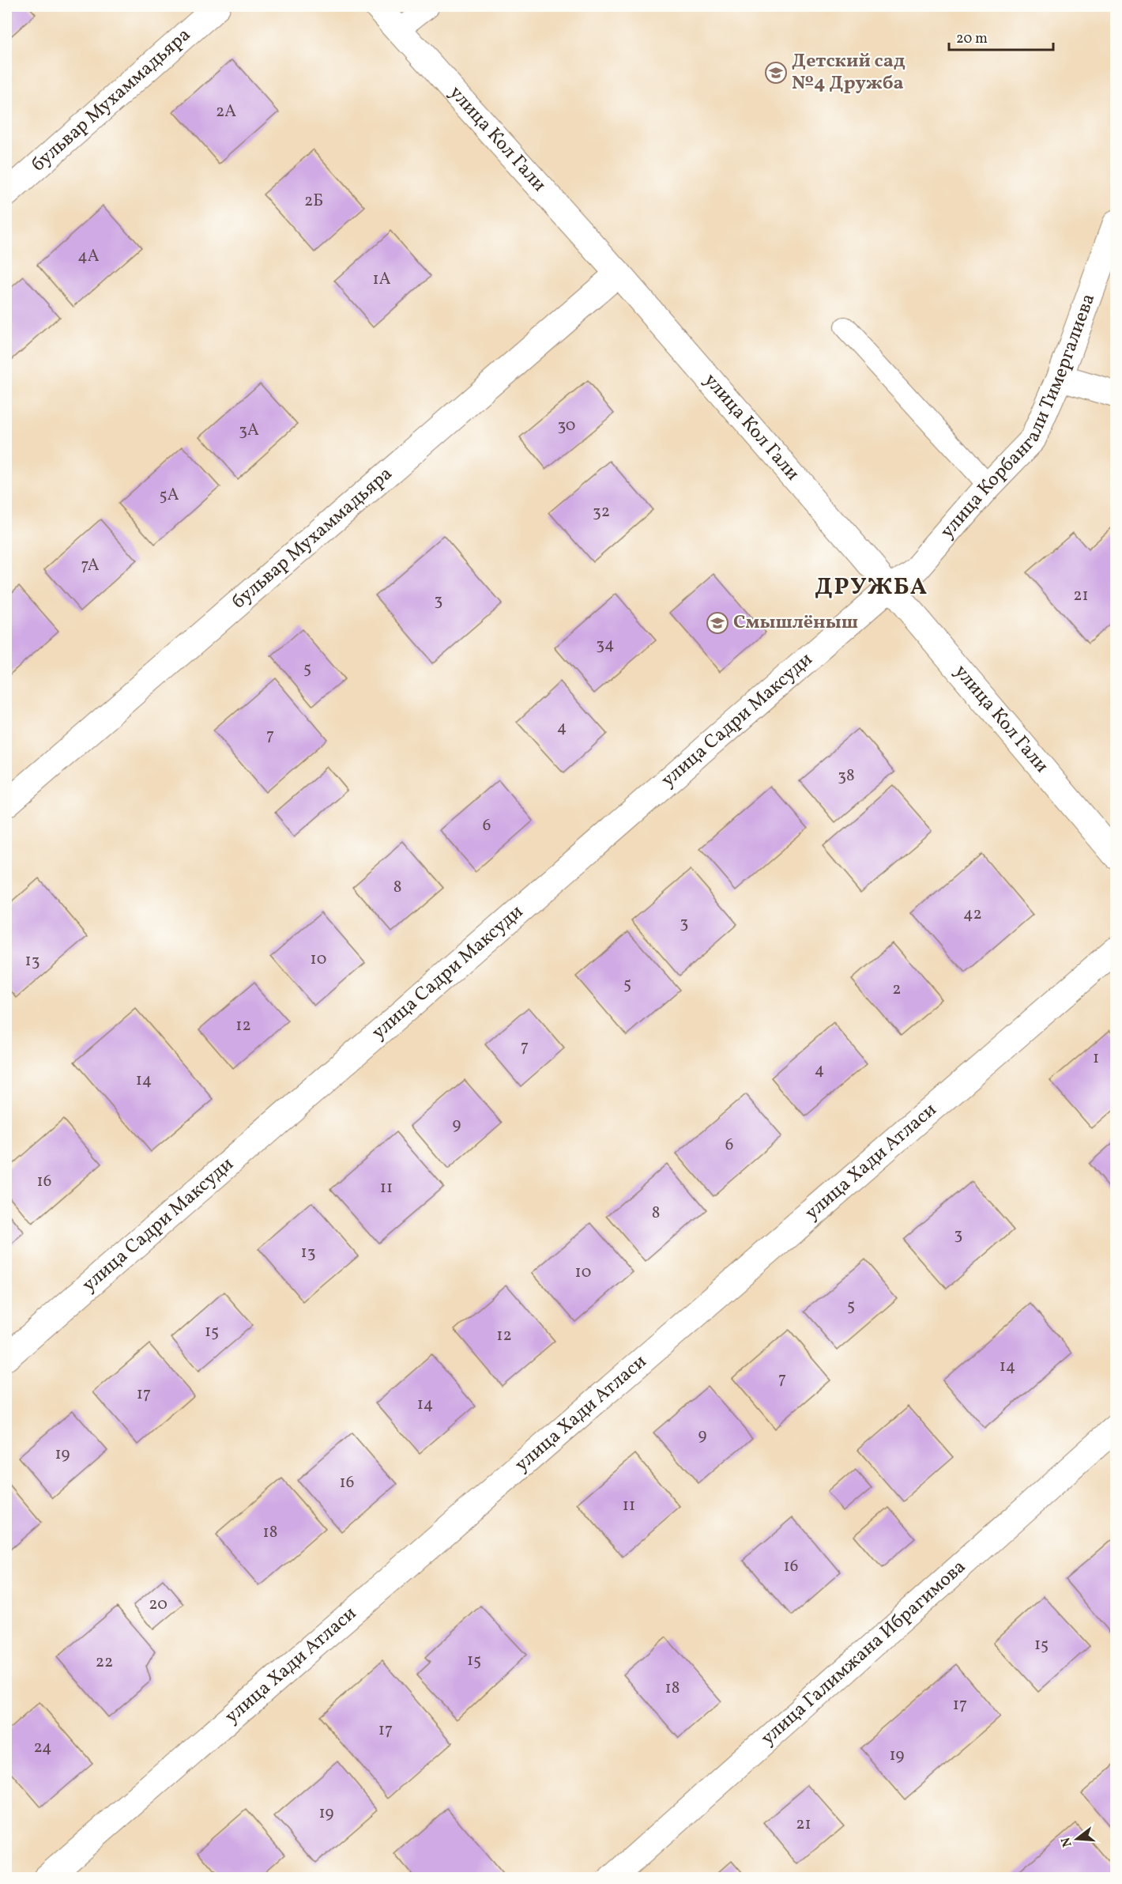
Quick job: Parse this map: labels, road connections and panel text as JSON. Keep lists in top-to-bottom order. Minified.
{"streets":{"street":["бульвар Мухаммадьяра","улица Кол Гали","улица Корбангали Тимергалиева","улица Садри Максуди","улица Хади Атласи","улица Галимжана Ибрагимова"]},"crossings":[["бульвар Мухаммадьяра","улица Кол Гали"],["улица Кол Гали","улица Корбангали Тимергалиева"],["улица Кол Гали","улица Садри Максуди"],["улица Корбангали Тимергалиева","улица Садри Максуди"]],"districts":["ДРУЖБА"],"places":{"school or university":["Детский сад №4 Дружба","Смышлёныш"]},"house_numbers":["2А","2Б","4А","1А","30","3А","5А","32","7А","21","3","34","5","4","7","38","6","8","42","3","10","13","5","2","12","7","1","4","14","9","6","16","11","8","3","13","10","5","15","12","14","7","17","14","9","19","16","11","18","16","20","15","15","22","18","17","17","24","19","19","21"],"scale_bar":"20 m","north":"left"}
